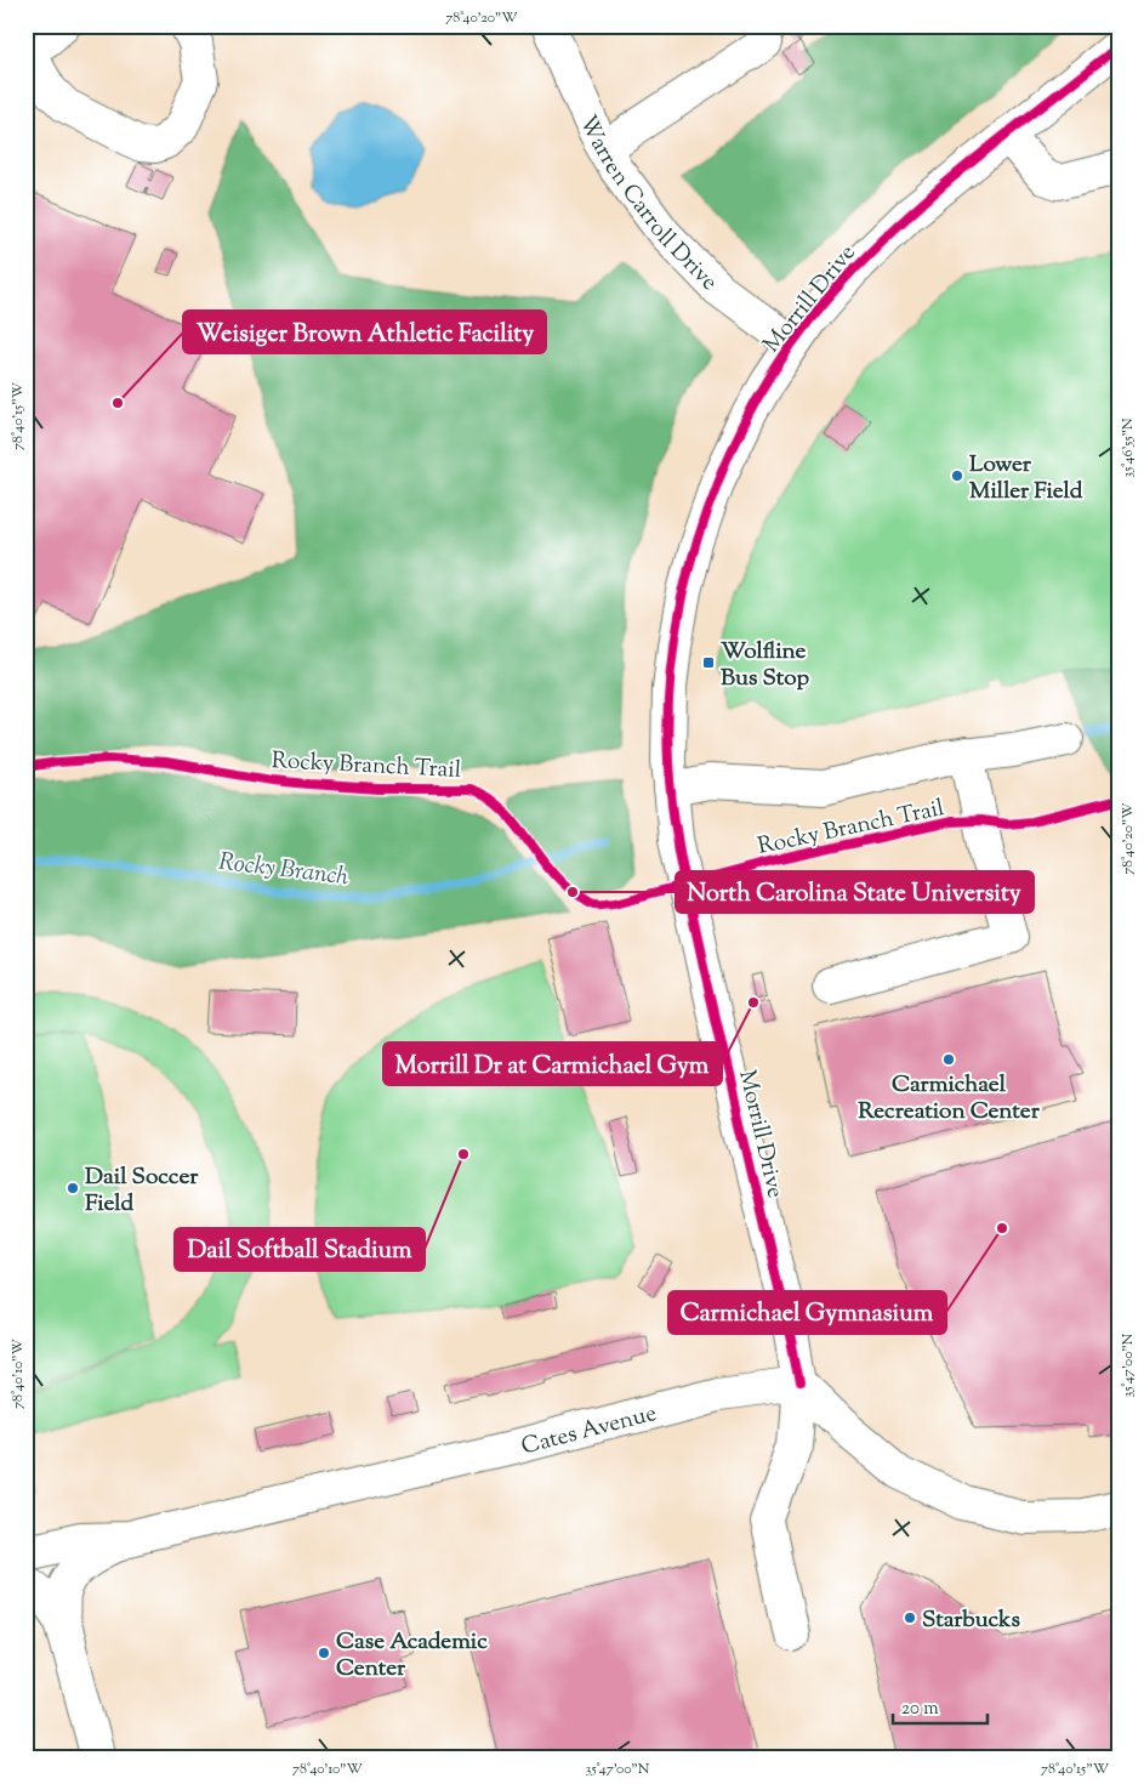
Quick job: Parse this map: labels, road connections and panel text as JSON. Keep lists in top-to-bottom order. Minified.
{"streets":{"street":["Warren Carroll Drive","Morrill Drive","Cates Avenue"],"cycle path":["Rocky Branch Trail"]},"crossings":[["Warren Carroll Drive","Morrill Drive"],["Morrill Drive","Cates Avenue"]],"water":["Rocky Branch"],"places":{"other":["Weisiger Brown Athletic Facility","Lower Miller Field","North Carolina State University","Morrill Dr at Carmichael Gym","Carmichael Recreation Center","Dail Softball Stadium","Dail Soccer Field","Carmichael Gymnasium","Starbucks","Case Academic Center"],"transit":["Wolfline Bus Stop"]},"scale_bar":"20 m","coordinates":["78°40'20\"W","78°40'15\"W","35°46'55\"N","35°47'00\"N","78°40'10\"W"]}
